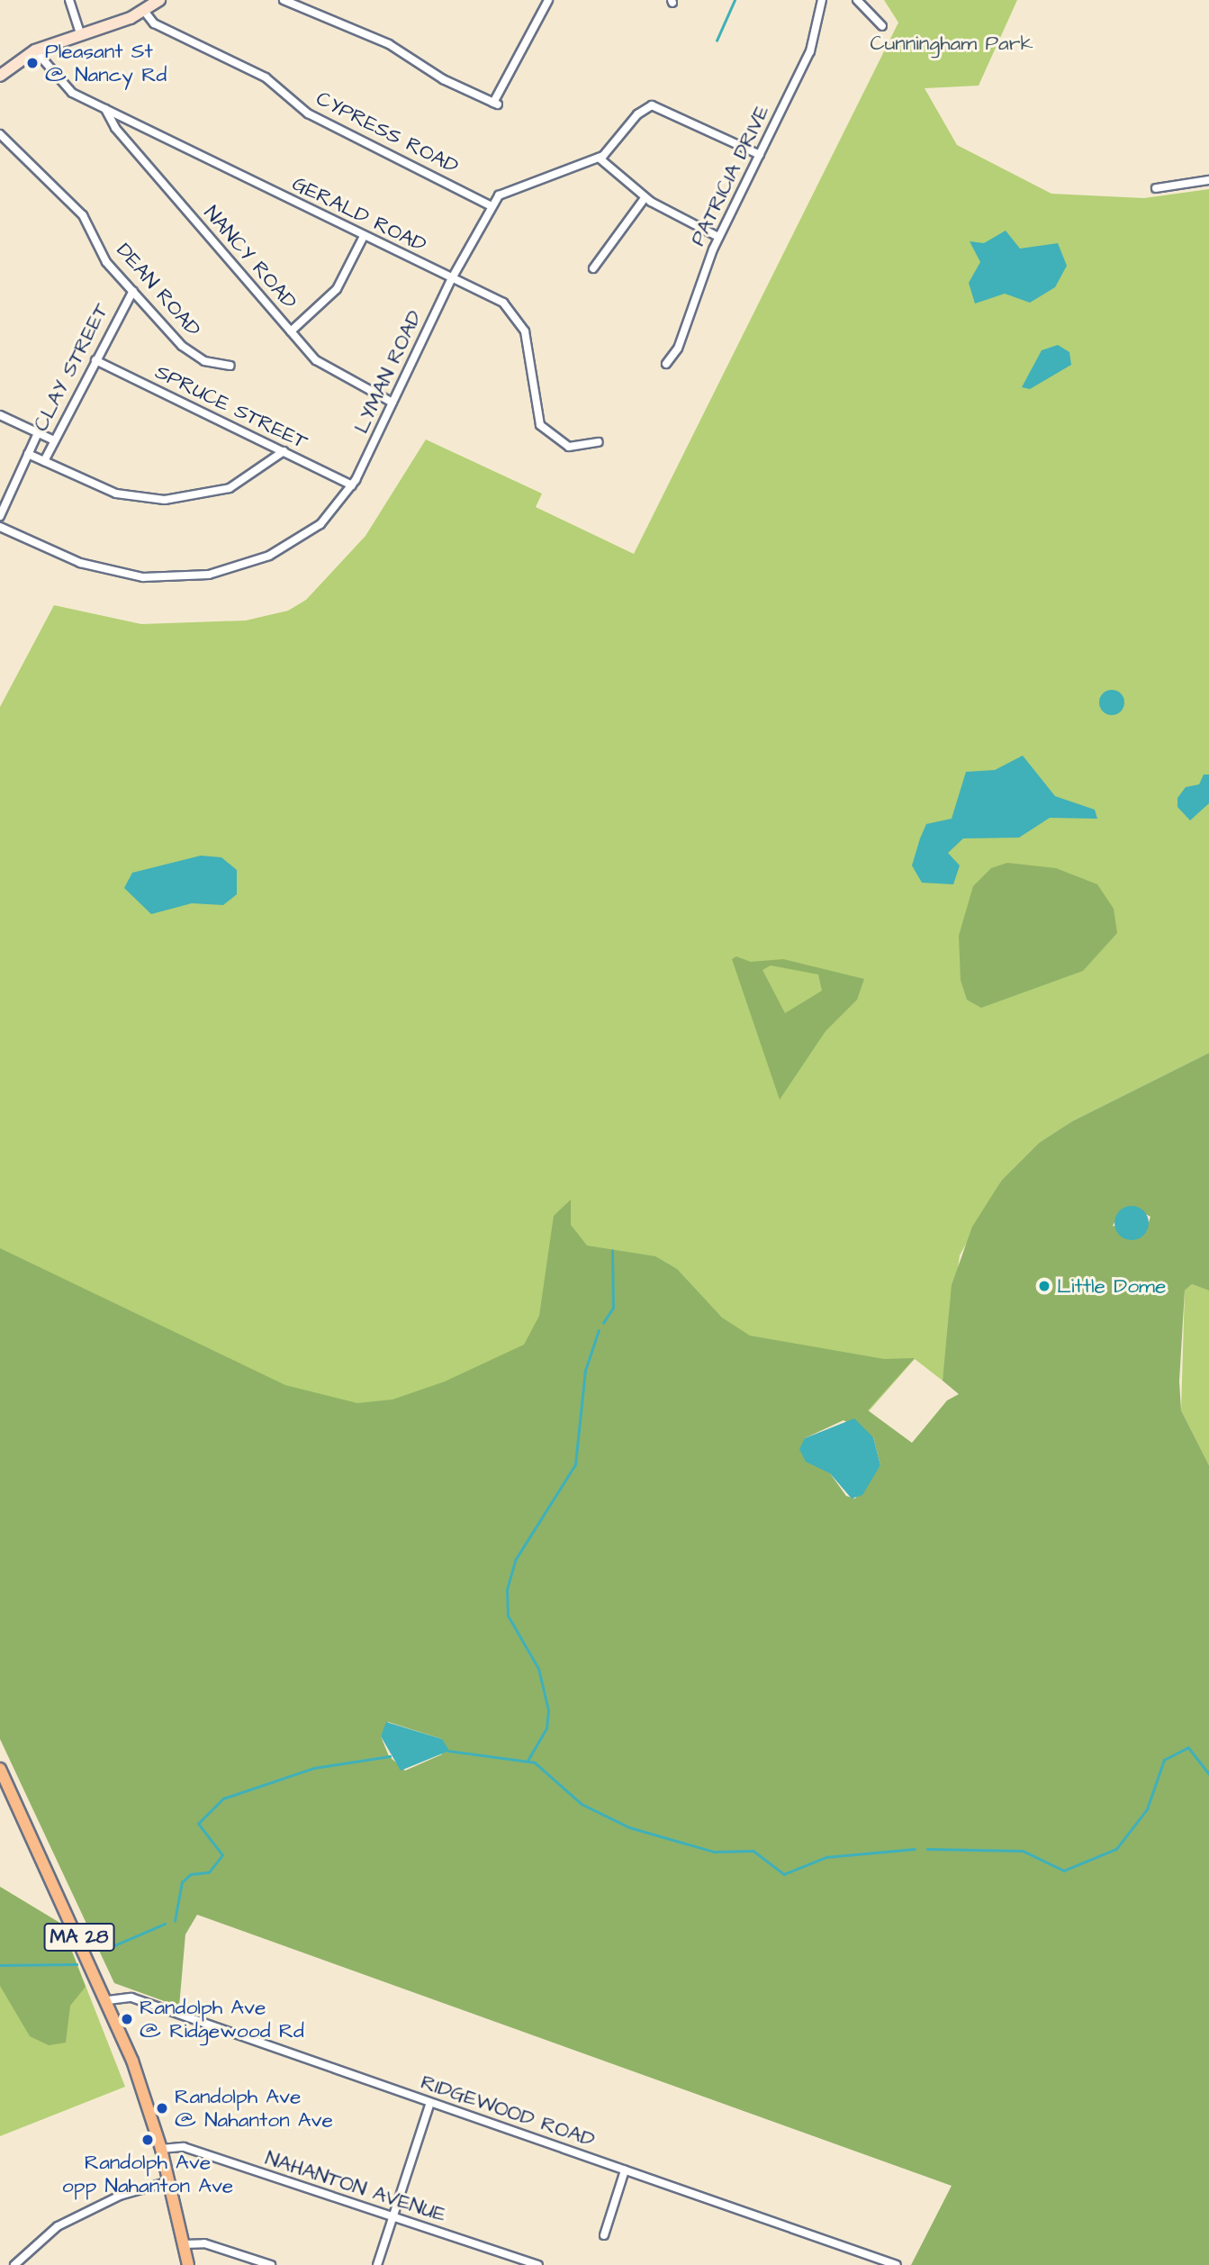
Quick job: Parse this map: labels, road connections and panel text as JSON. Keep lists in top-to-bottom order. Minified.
{"streets":{"main road":["MA 28"],"street":["CYPRESS ROAD","PATRICIA DRIVE","GERALD ROAD","NANCY ROAD","DEAN ROAD","CLAY STREET","LYMAN ROAD","SPRUCE STREET","RIDGEWOOD ROAD","NAHANTON AVENUE"]},"crossings":[["CYPRESS ROAD","LYMAN ROAD"],["PATRICIA DRIVE","LYMAN ROAD"],["GERALD ROAD","NANCY ROAD"],["GERALD ROAD","LYMAN ROAD"],["NANCY ROAD","LYMAN ROAD"],["DEAN ROAD","CLAY STREET"],["CLAY STREET","SPRUCE STREET"],["LYMAN ROAD","SPRUCE STREET"],["MA 28","RIDGEWOOD ROAD"],["MA 28","NAHANTON AVENUE"]],"parks":["Cunningham Park"],"places":["Pleasant St @ Nancy Rd","Little Dome","Randolph Ave @ Ridgewood Rd","Randolph Ave @ Nahanton Ave","Randolph Ave opp Nahanton Ave"]}
